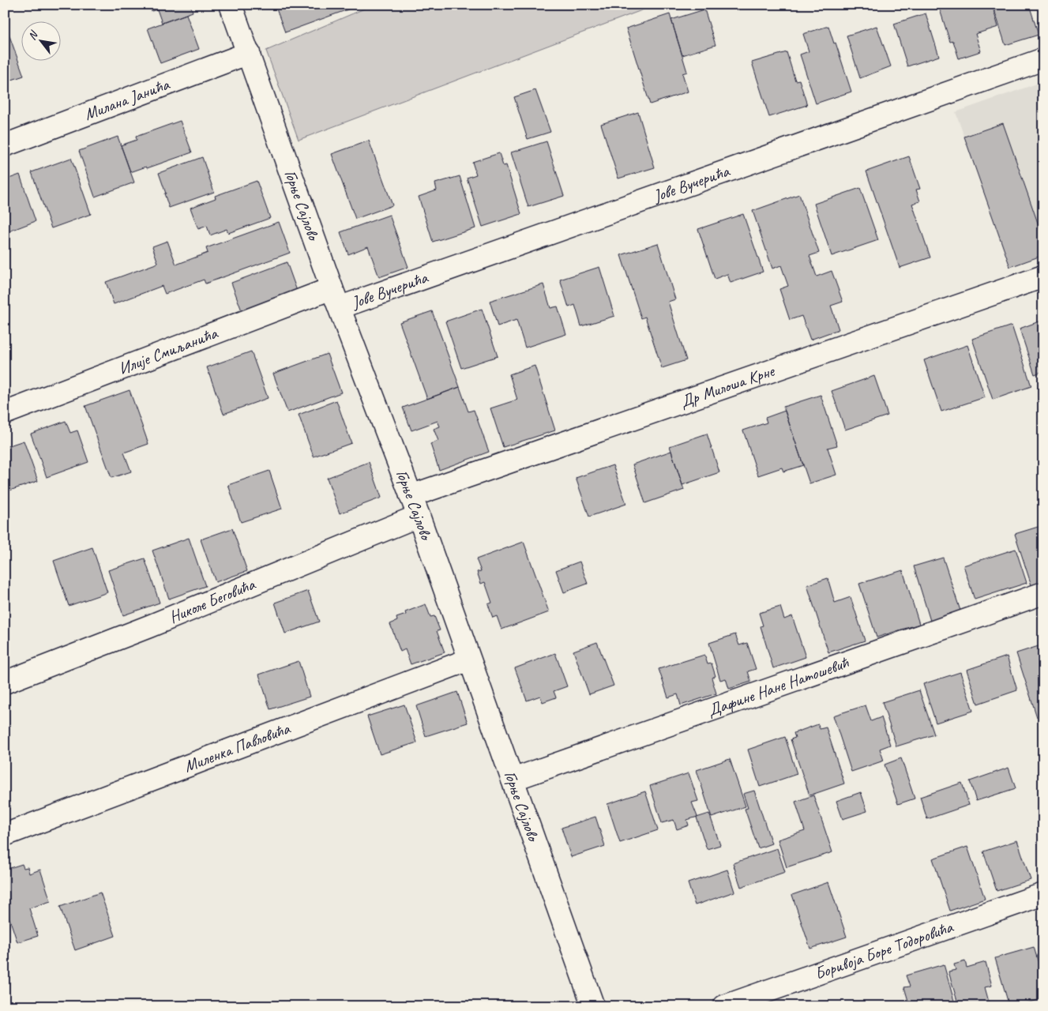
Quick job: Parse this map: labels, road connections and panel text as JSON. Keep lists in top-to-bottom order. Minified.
{"streets":{"street":["Милана Јанића","Јове Вучерића","Горње Сајлово","Илије Смиљанића","Др Милоша Крне","Николе Беговића","Дафине Нане Натошевић","Миленка Павловића","Боривоја Боре Тодоровића"]},"crossings":[["Милана Јанића","Горње Сајлово"],["Јове Вучерића","Горње Сајлово"],["Горње Сајлово","Илије Смиљанића"],["Горње Сајлово","Др Милоша Крне"],["Горње Сајлово","Николе Беговића"],["Горње Сајлово","Дафине Нане Натошевић"],["Горње Сајлово","Миленка Павловића"]],"north":"top left"}
